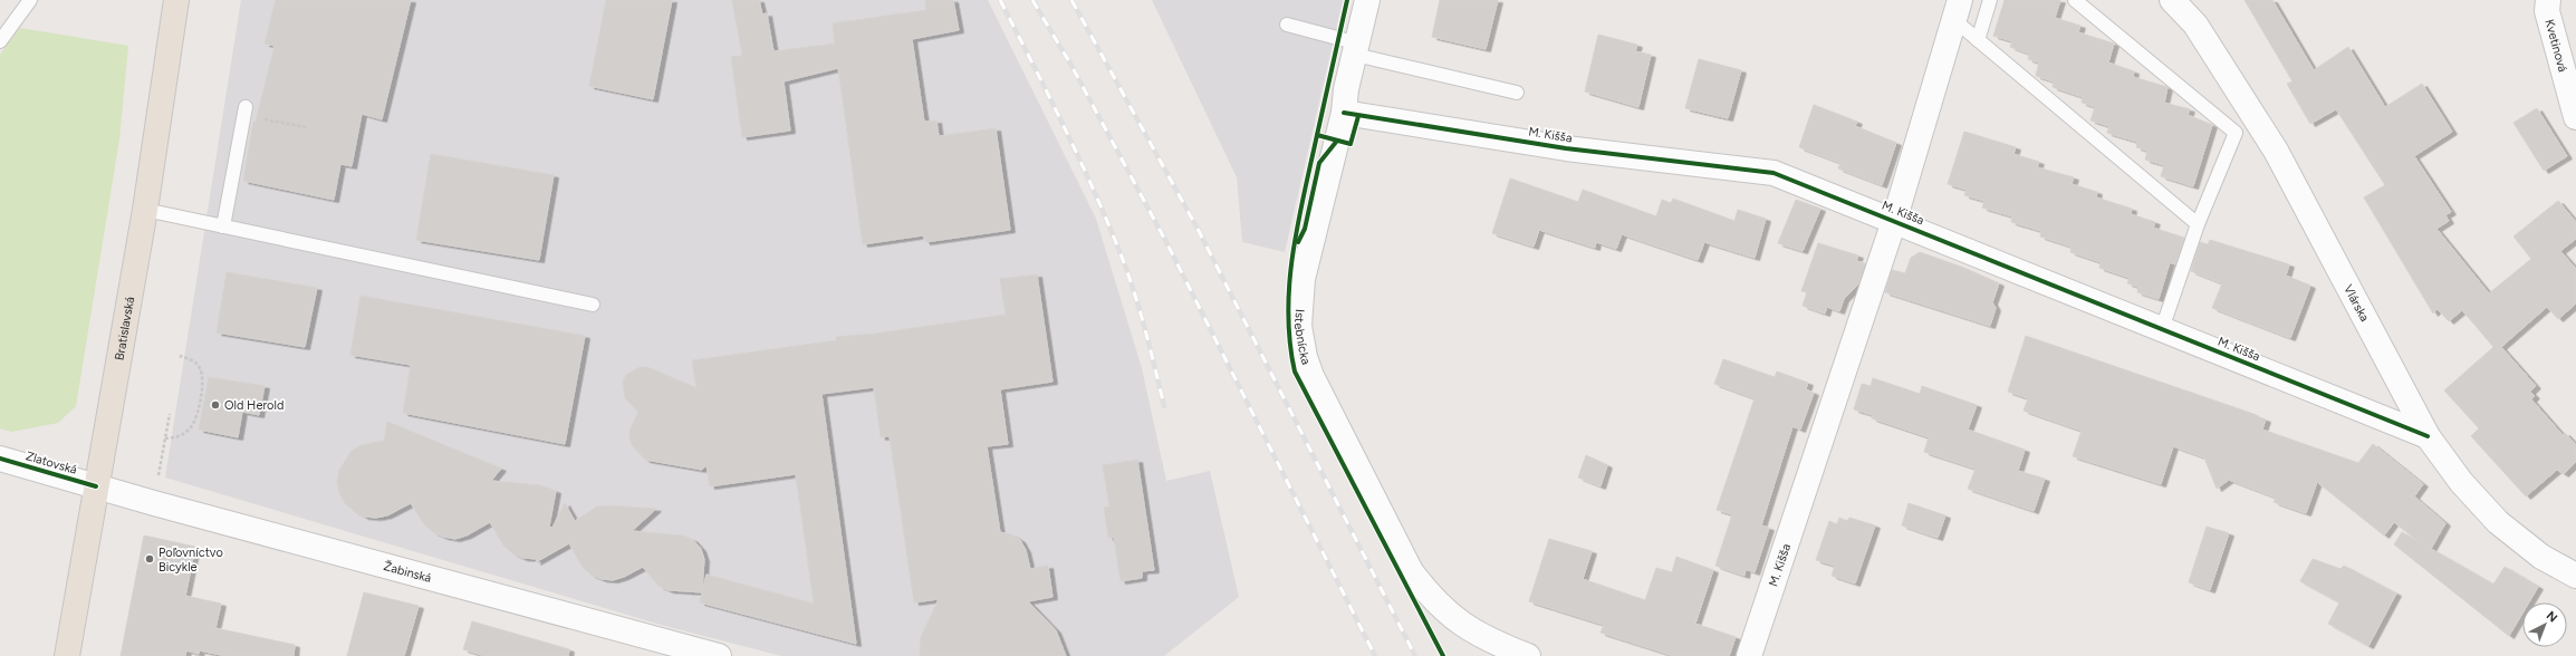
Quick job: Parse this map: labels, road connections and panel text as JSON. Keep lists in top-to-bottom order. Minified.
{"streets":{"main road":["Bratislavská"],"street":["Kvetinová","M. Kišša","Vlárska","Istebnícka","Zlatovská","Žabinská"]},"crossings":[["M. Kišša","Vlárska"],["M. Kišša","Istebnícka"],["Bratislavská","Zlatovská"],["Bratislavská","Žabinská"],["Zlatovská","Žabinská"]],"places":["Old Herold","Poľovníctvo Bicykle"],"north":"top right"}
